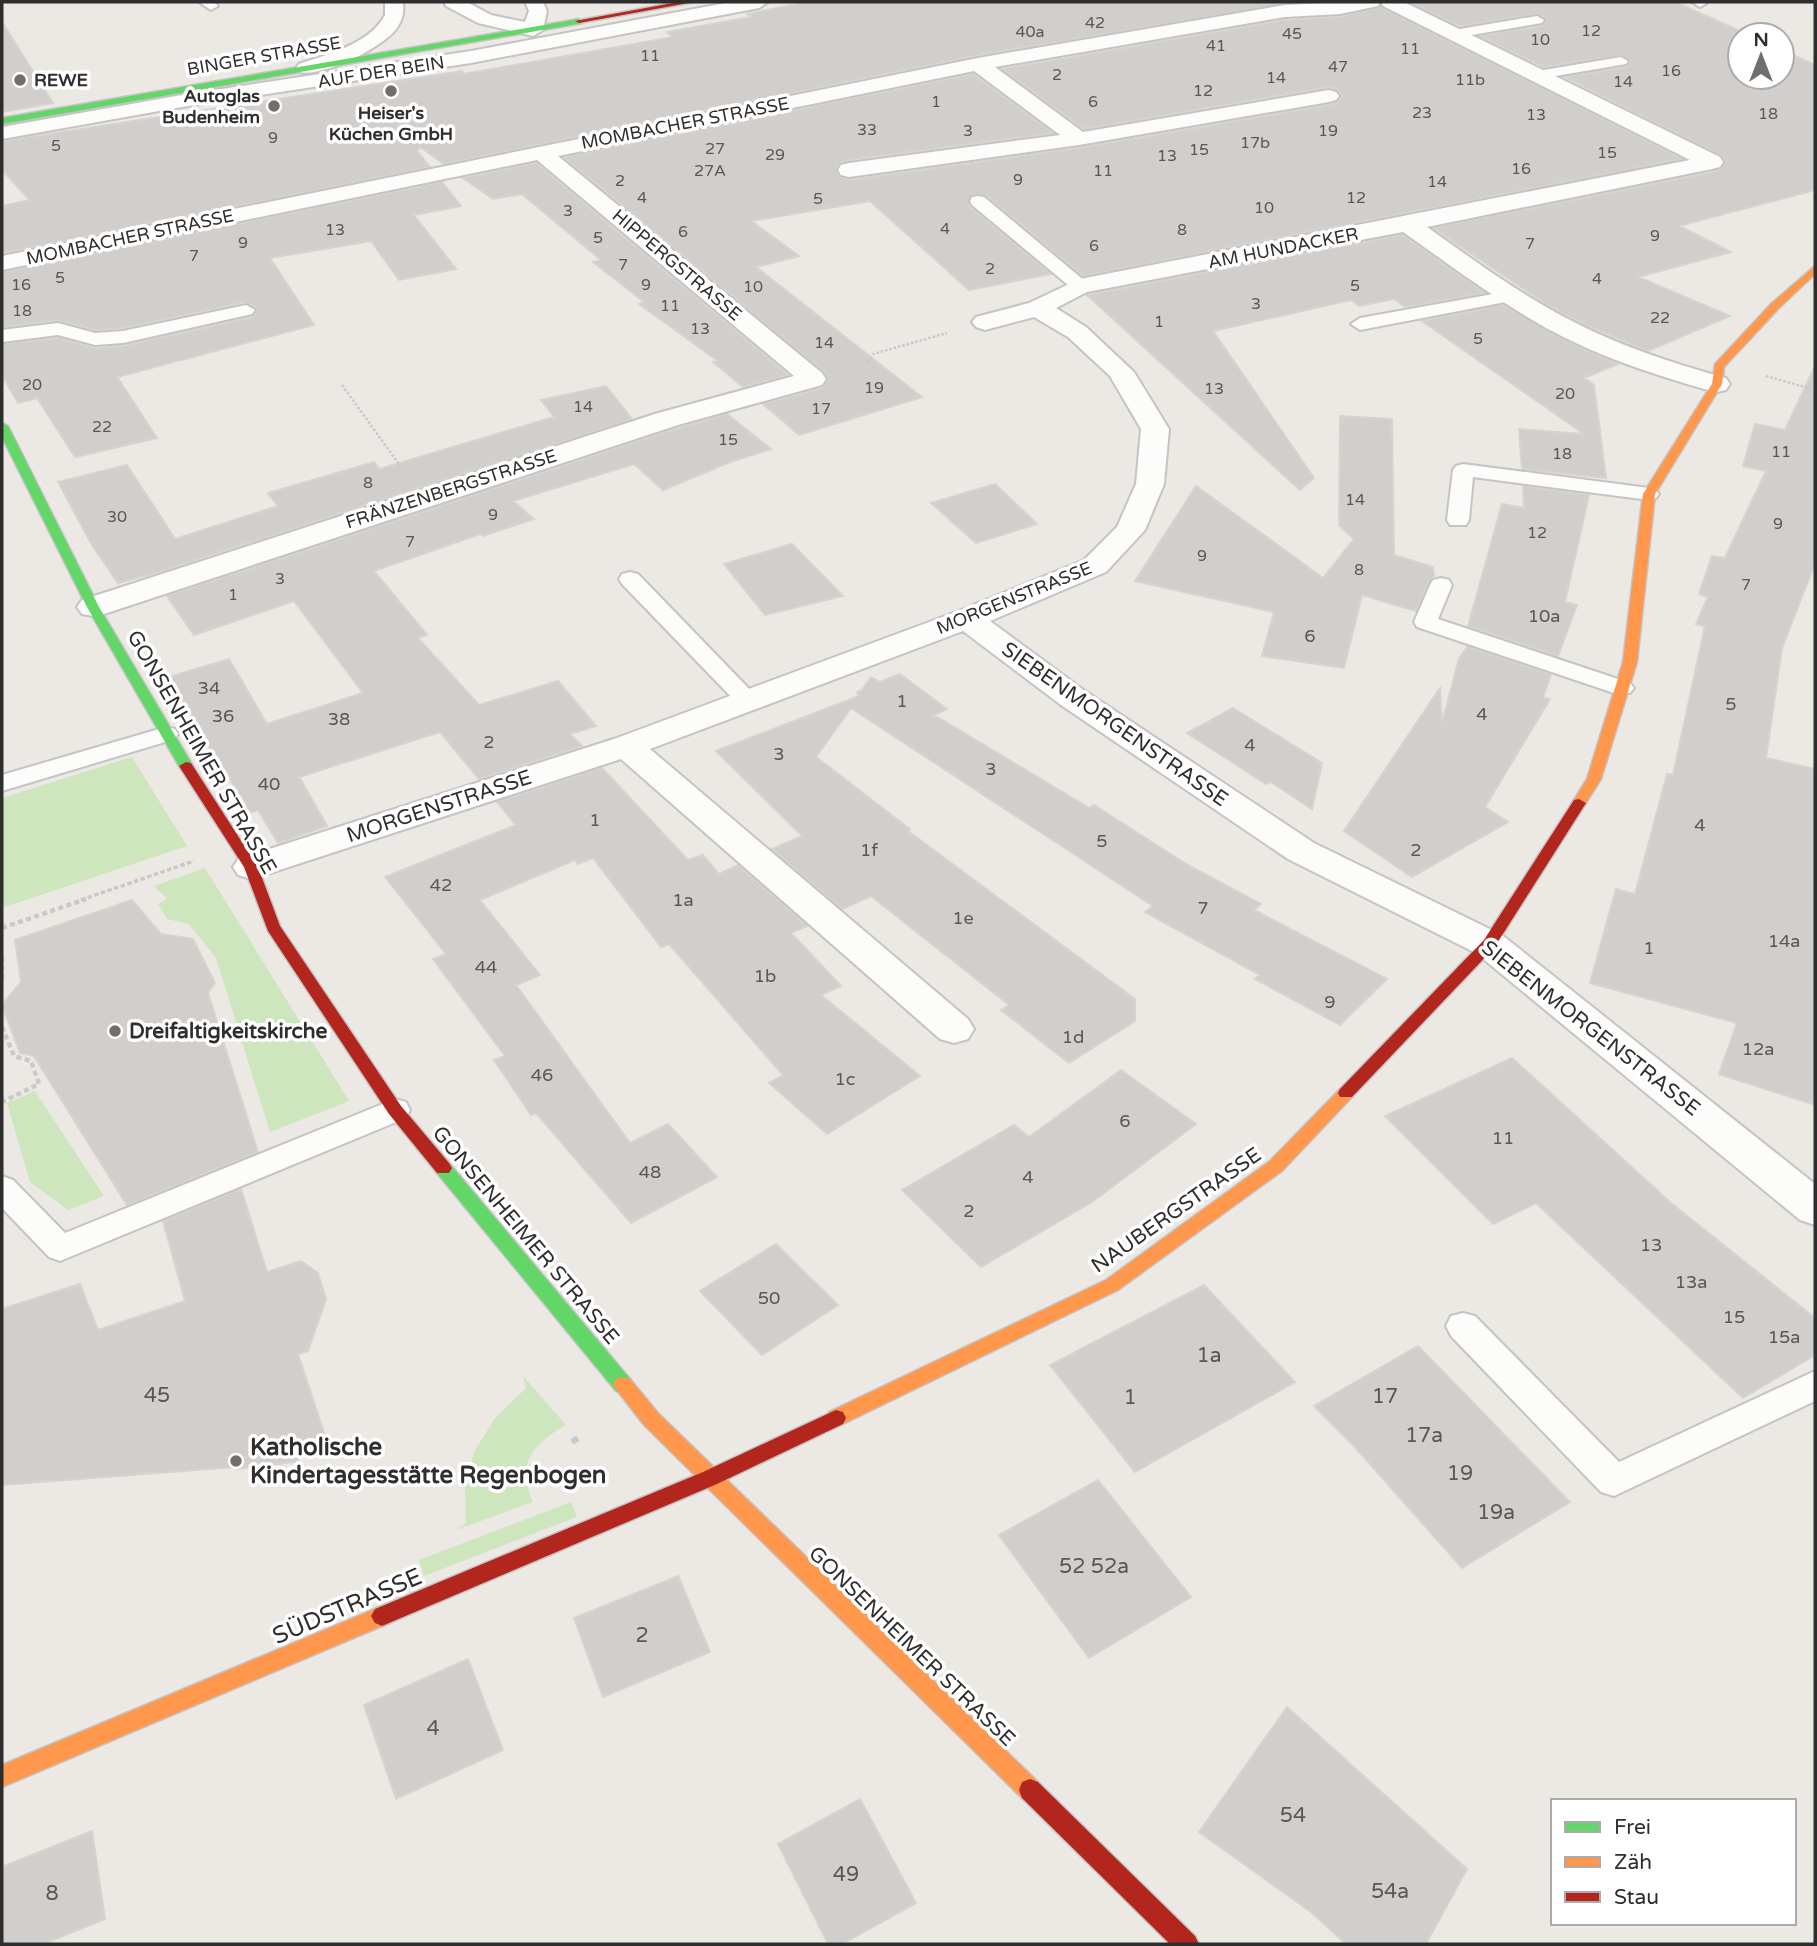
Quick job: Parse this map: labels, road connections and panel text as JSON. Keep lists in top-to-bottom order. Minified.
{"streets":{"street":["BINGER STRASSE","AUF DER BEIN","MOMBACHER STRASSE","AM HUNDACKER","HIPPERGSTRASSE","FRÄNZENBERGSTRASSE","MORGENSTRASSE","SIEBENMORGENSTRASSE","GONSENHEIMER STRASSE","NAUBERGSTRASSE","SÜDSTRASSE"]},"crossings":[["MOMBACHER STRASSE","HIPPERGSTRASSE"],["AM HUNDACKER","MORGENSTRASSE"],["HIPPERGSTRASSE","FRÄNZENBERGSTRASSE"],["FRÄNZENBERGSTRASSE","GONSENHEIMER STRASSE"],["MORGENSTRASSE","SIEBENMORGENSTRASSE"],["MORGENSTRASSE","GONSENHEIMER STRASSE"],["SIEBENMORGENSTRASSE","NAUBERGSTRASSE"],["GONSENHEIMER STRASSE","NAUBERGSTRASSE"],["GONSENHEIMER STRASSE","SÜDSTRASSE"],["NAUBERGSTRASSE","SÜDSTRASSE"]],"places":["REWE","Heiser's Küchen GmbH","Autoglas Budenheim","Dreifaltigkeitskirche","Katholische Kindertagesstätte Regenbogen"],"house_numbers":["42","12","40a","45","10","41","11","11","47","16","2","14","11b","14","12","1","6","23","18","13","33","3","19","9","17b","5","27","15","15","29","13","16","27A","11","9","2","14","4","12","5","10","3","4","13","8","6","9","5","9","7","6","7","7","2","5","4","16","9","5","10","3","11","18","22","1","13","5","14","20","19","13","20","14","17","22","15","11","18","8","14","9","30","9","12","7","9","8","3","7","1","10a","6","34","1","5","4","36","38","2","4","3","3","40","1","4","5","1f","2","42","1a","7","1e","14a","1","44","1b","9","1d","12a","46","1c","6","11","48","4","2","13","13a","50","15","15a","1a","45","17","1","17a","19","19a","52 52a","2","4","54","49","54a","8"],"legend":["Frei","Zäh","Stau"],"north":"top"}
